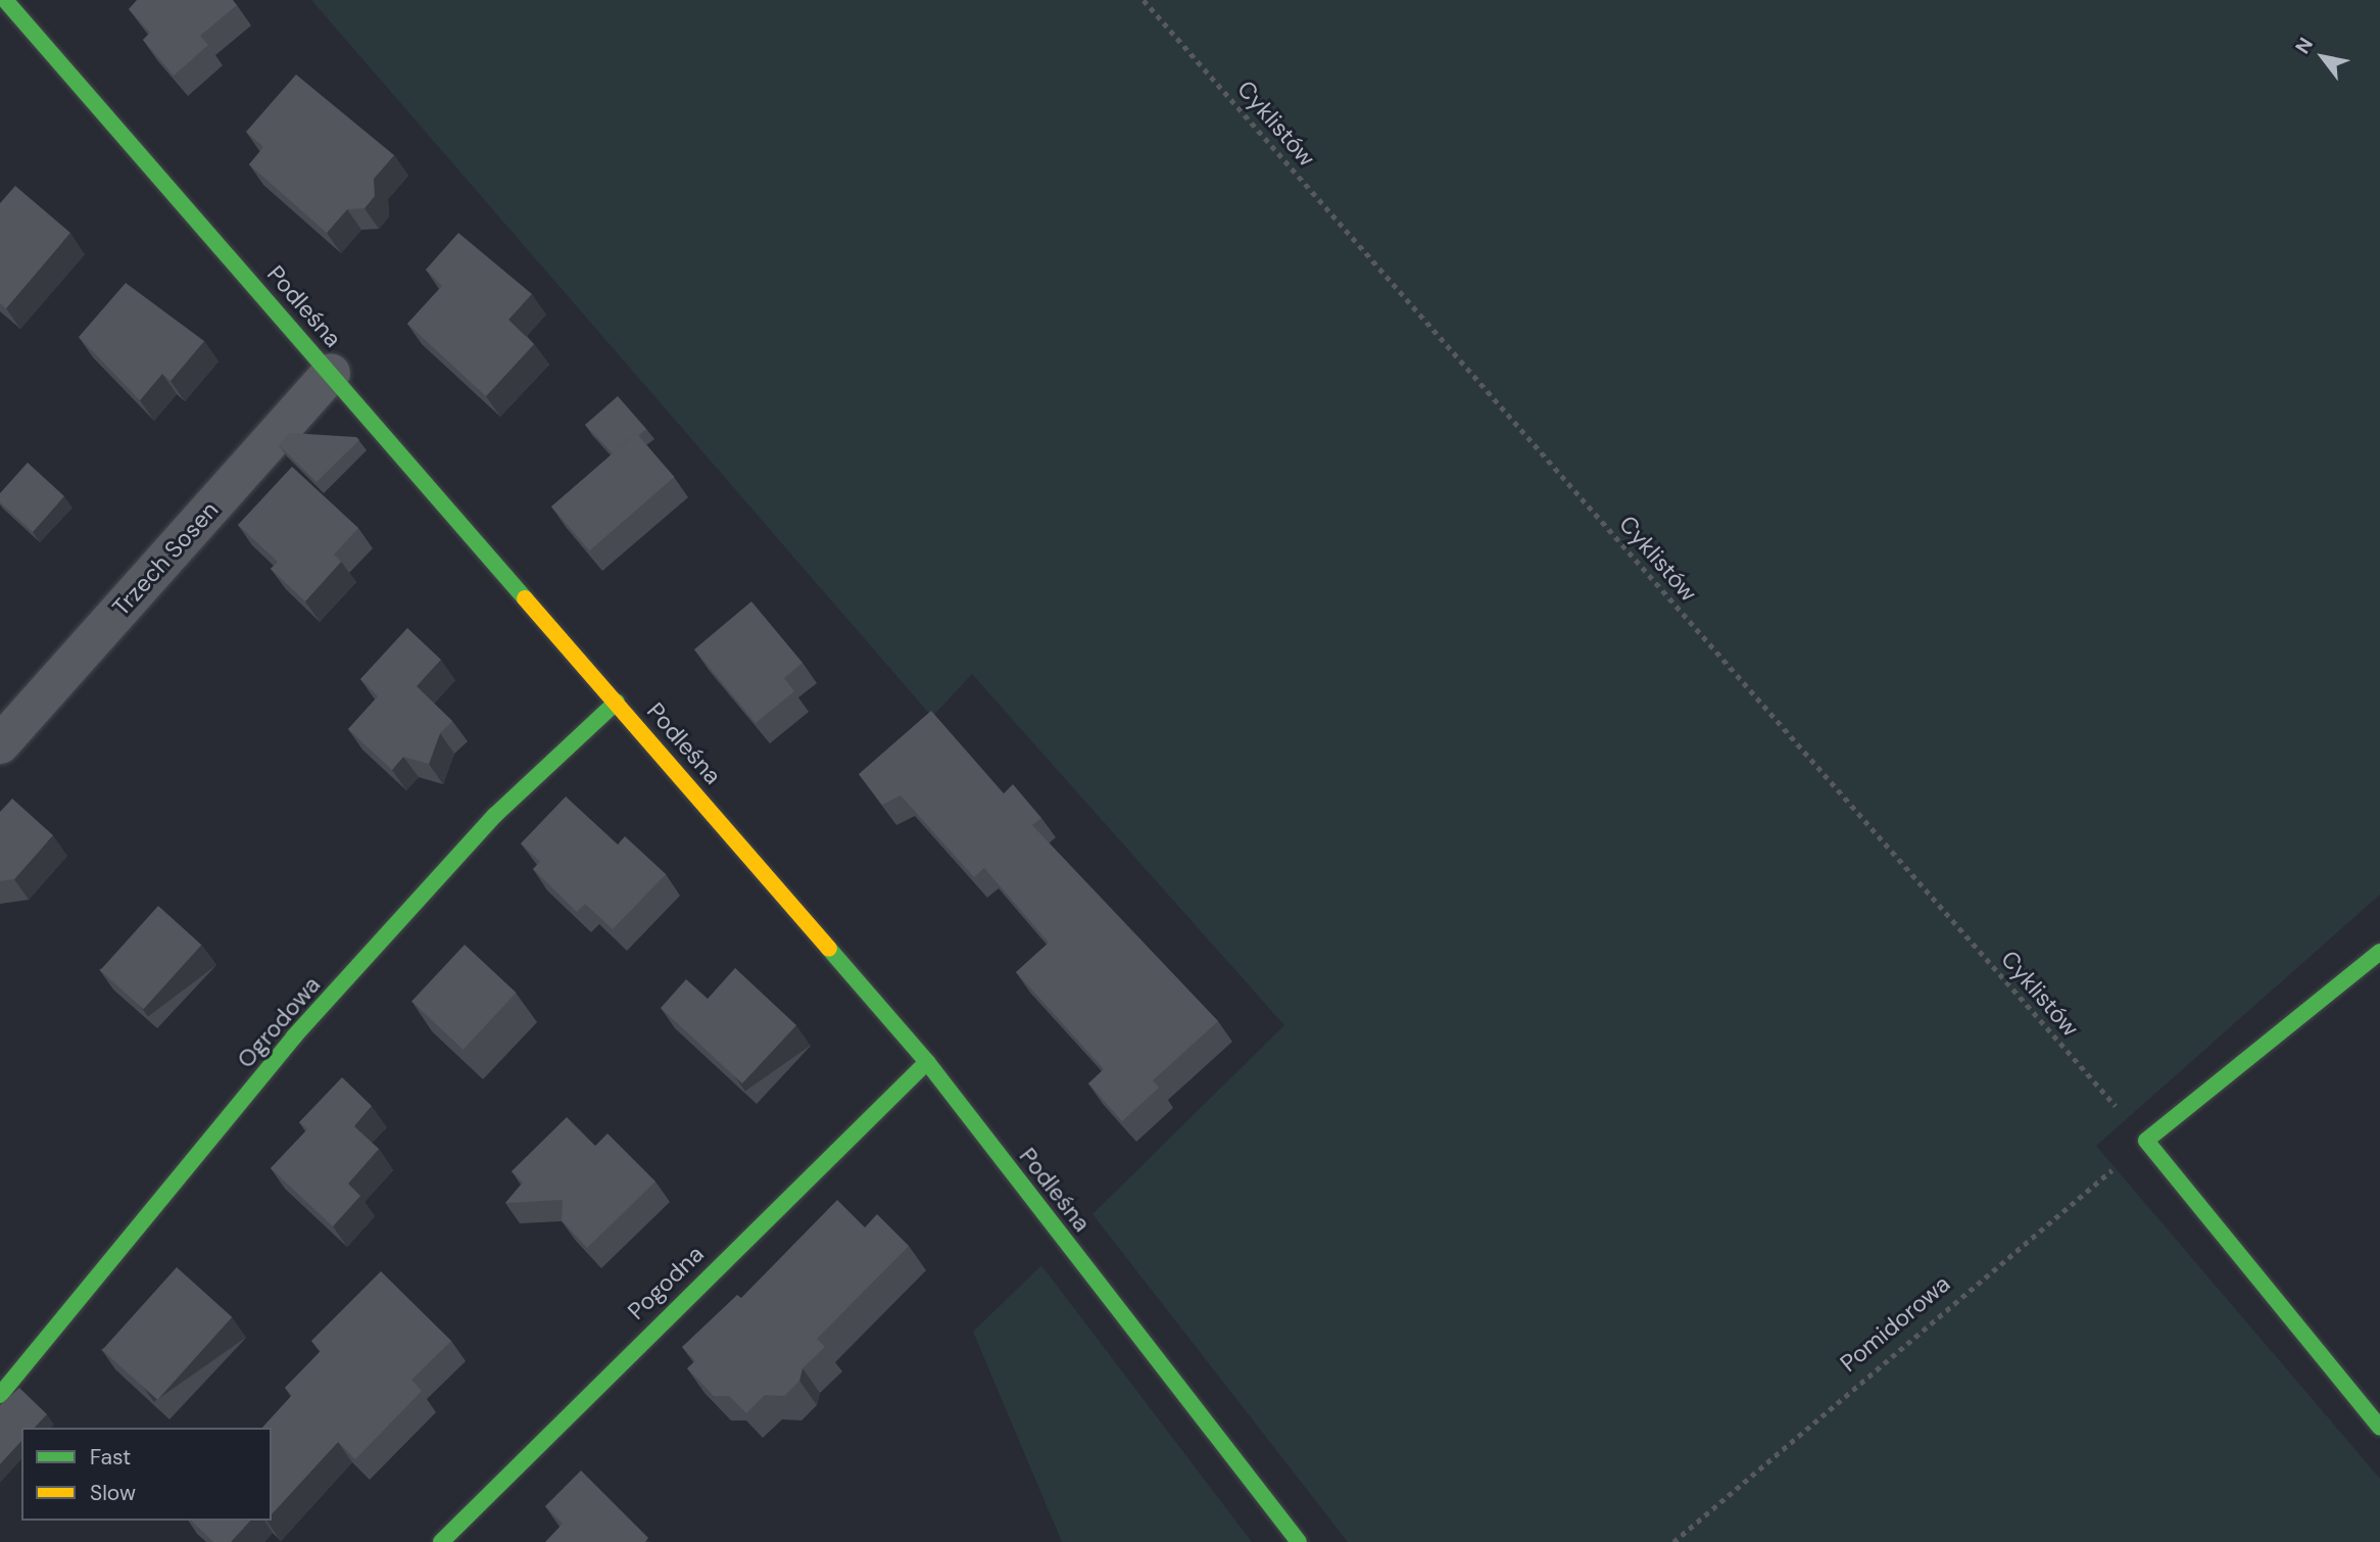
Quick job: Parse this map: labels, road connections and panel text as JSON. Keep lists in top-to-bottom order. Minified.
{"streets":{"street":["Podleśna","Trzech Sosen","Ogrodowa","Pogodna"],"path":["Cyklistów","Pomidorowa"]},"crossings":[["Cyklistów","Pomidorowa"],["Podleśna","Trzech Sosen"],["Podleśna","Ogrodowa"],["Podleśna","Pogodna"]],"legend":["Fast","Slow"],"north":"top left"}
